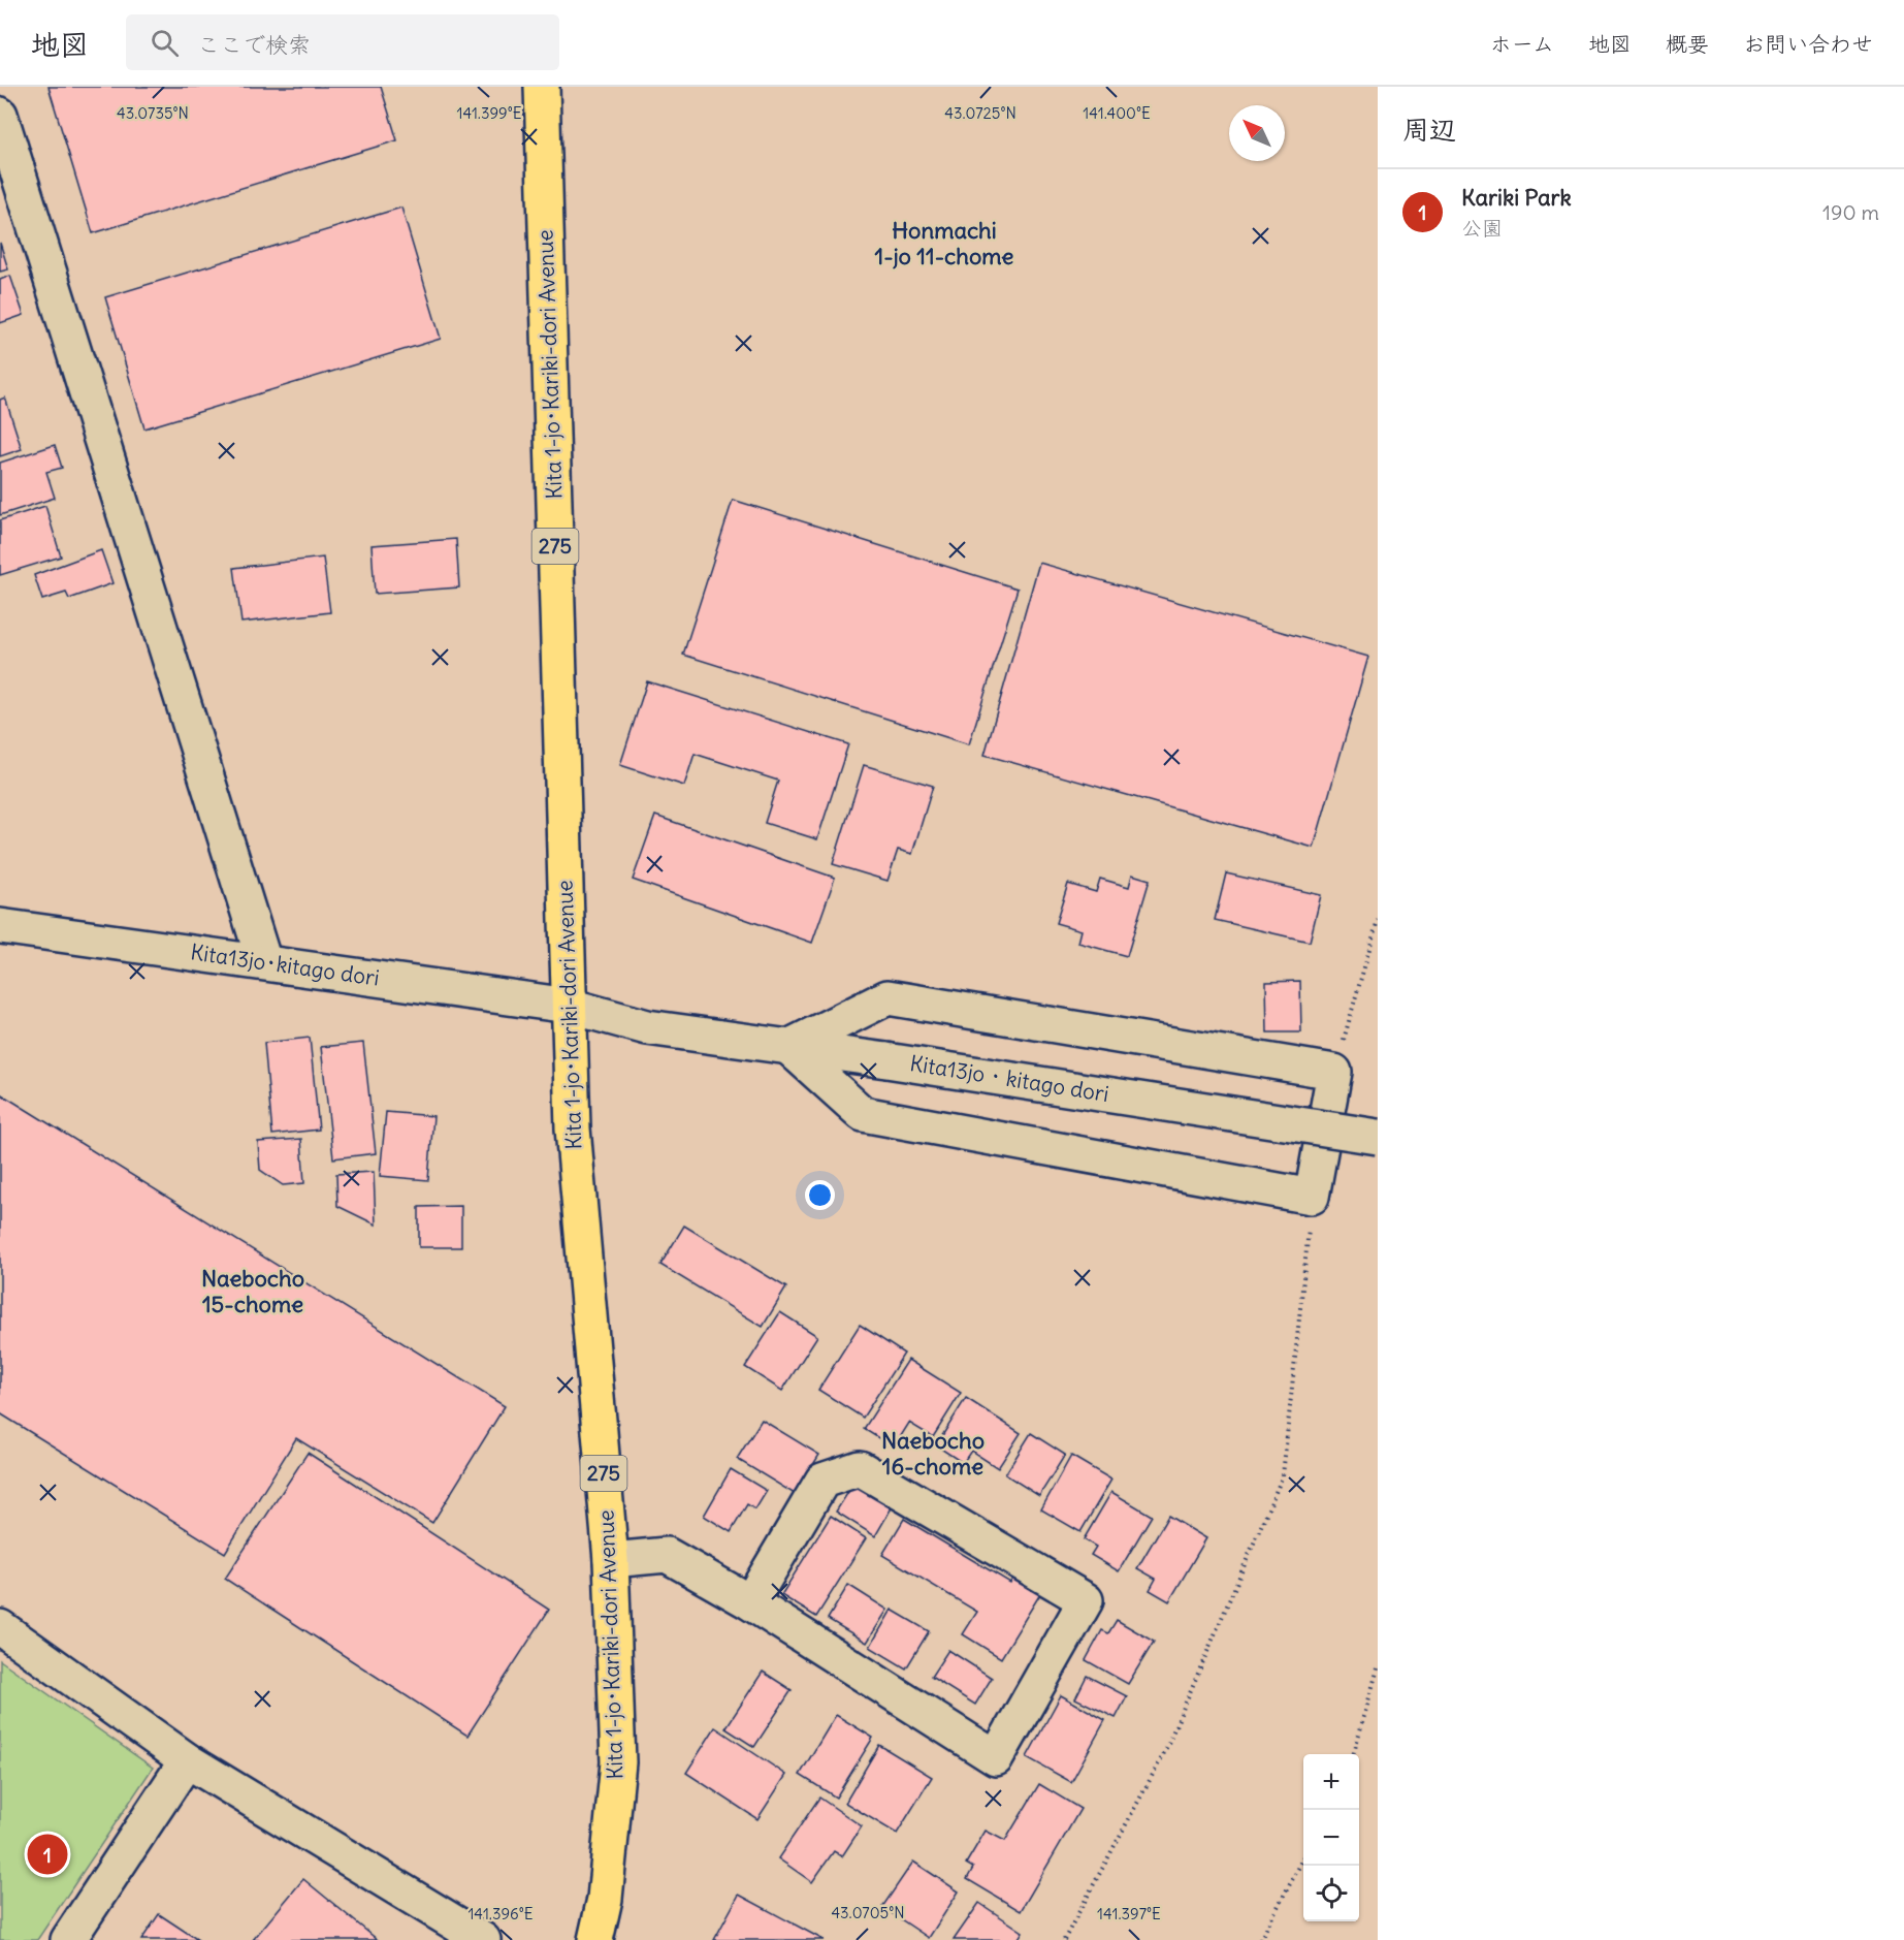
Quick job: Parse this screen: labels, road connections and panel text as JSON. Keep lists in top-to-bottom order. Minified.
{"streets":{"highway":["Kita 1-jo･Kariki-dori Avenue","275"],"street":["Kita13jo･kitago dori","Kita13jo・kitago dori"]},"crossings":[["Kita 1-jo･Kariki-dori Avenue","Kita13jo･kitago dori"],["Kita 1-jo･Kariki-dori Avenue","Kita13jo・kitago dori"],["Kita13jo･kitago dori","Kita13jo・kitago dori"]],"districts":["Honmachi 1-jo 11-chome","Naebocho 15-chome","Naebocho 16-chome"],"north":"top left","page":{"header":"地図","search":"ここで検索","nav":["ホーム","地図","概要","お問い合わせ"],"heading":"周辺","list":[{"mark":"1","name":"Kariki Park","note":"公園","value":"190 m"}],"map_buttons":["+","−"],"pins":"1"},"coordinates":["141.399°E","141.400°E","43.0735°N","43.0725°N","43.0705°N","141.396°E","141.397°E"]}
